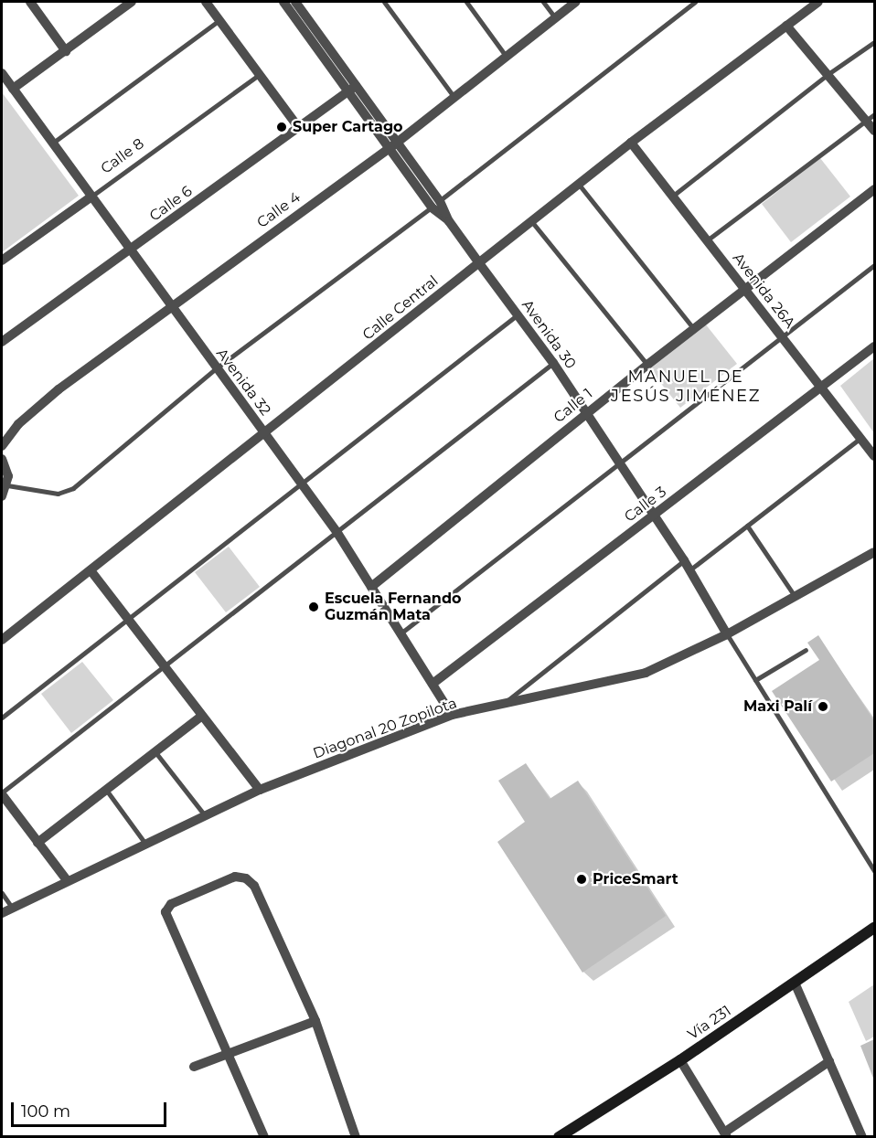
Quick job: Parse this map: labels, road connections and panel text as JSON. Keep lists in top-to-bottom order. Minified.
{"streets":{"main road":["Vía 231"],"street":["Calle 8","Calle 6","Calle 4","Avenida 26A","Calle Central","Avenida 30","Avenida 32","Calle 1","Calle 3","Diagonal 20 Zopilota"]},"crossings":[["Calle 8","Avenida 32"],["Calle 6","Avenida 30"],["Calle 6","Avenida 32"],["Calle 4","Avenida 30"],["Calle 4","Avenida 32"],["Avenida 26A","Calle Central"],["Avenida 26A","Calle 1"],["Avenida 26A","Calle 3"],["Calle Central","Avenida 30"],["Calle Central","Avenida 32"],["Avenida 30","Calle 1"],["Avenida 30","Calle 3"],["Avenida 30","Diagonal 20 Zopilota"],["Avenida 32","Calle 1"],["Avenida 32","Calle 3"],["Avenida 32","Diagonal 20 Zopilota"]],"districts":["MANUEL DE JESÚS JIMÉNEZ"],"places":["Super Cartago","Escuela Fernando Guzmán Mata","Maxi Palí","PriceSmart"],"scale_bar":"100 m"}
